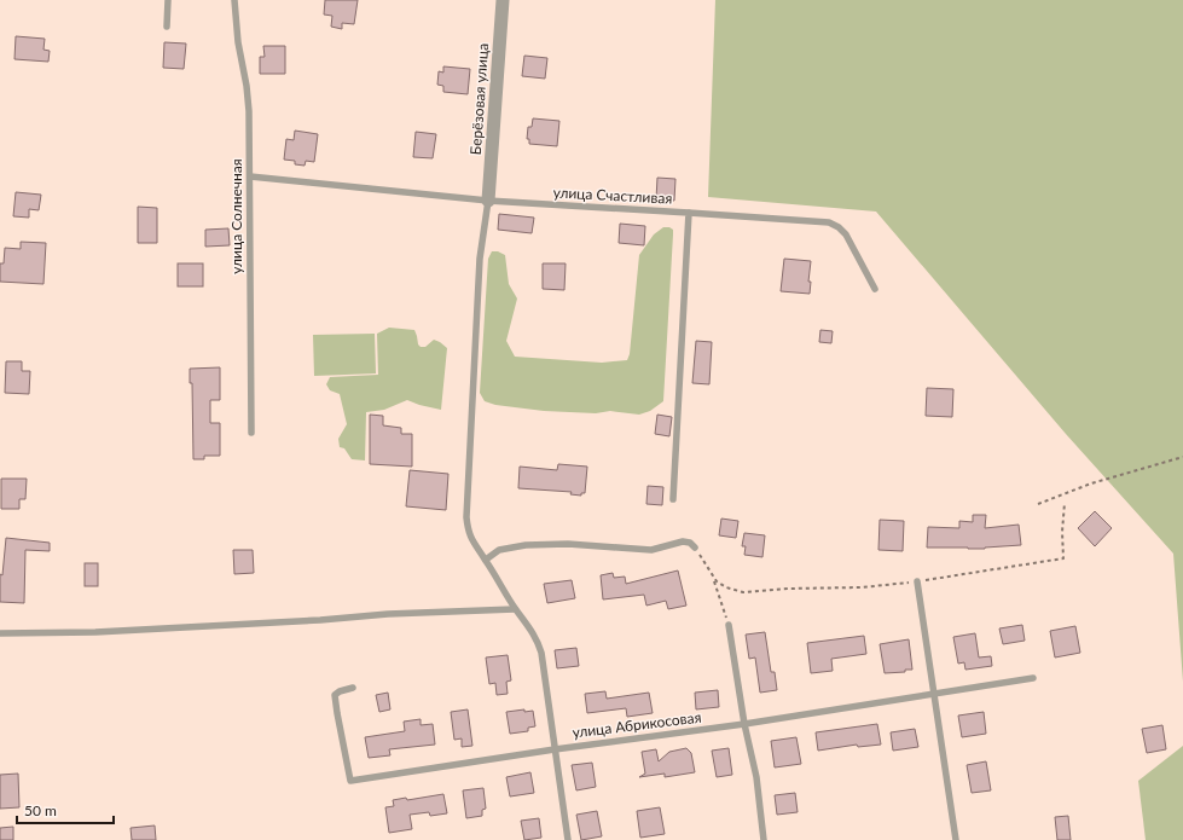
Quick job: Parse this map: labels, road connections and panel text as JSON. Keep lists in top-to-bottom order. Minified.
{"streets":{"street":["Берёзовая улица"],"lane":["улица Счастливая","улица Солнечная","улица Абрикосовая"]},"crossings":[["Берёзовая улица","улица Счастливая"],["улица Счастливая","улица Солнечная"]],"scale_bar":"50 m"}
